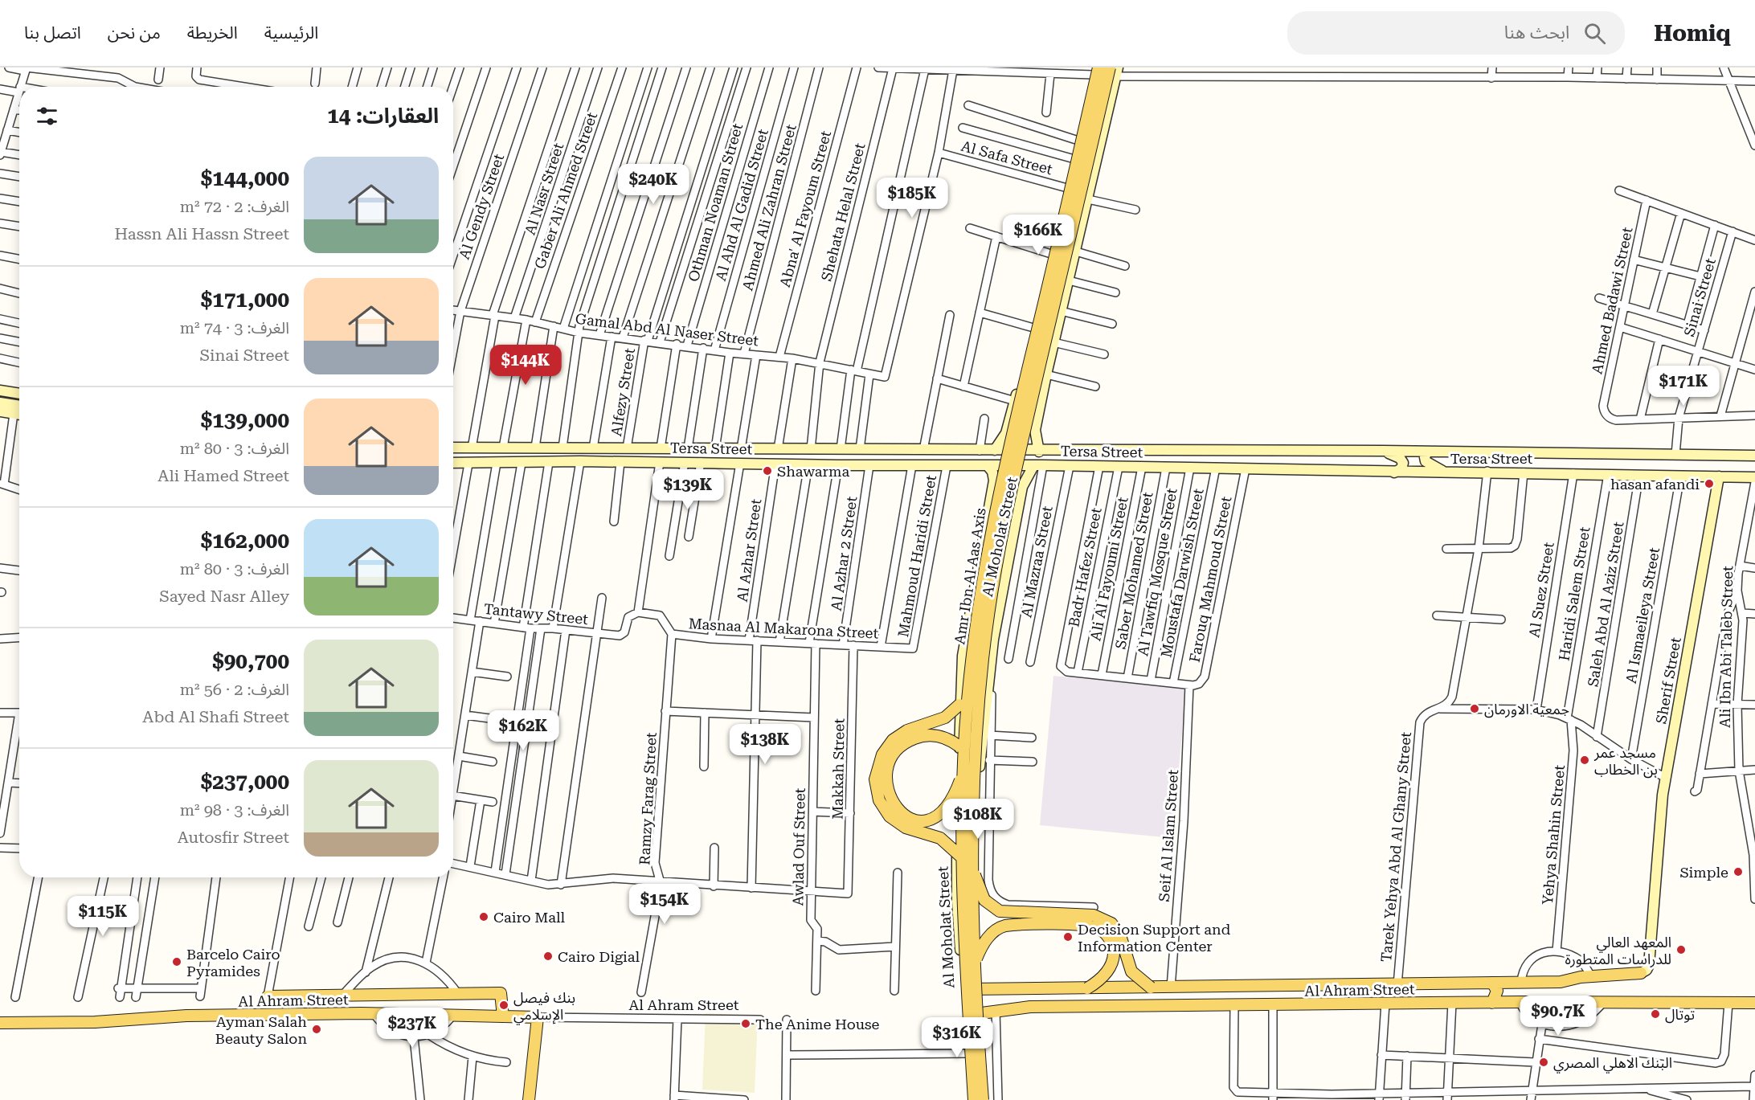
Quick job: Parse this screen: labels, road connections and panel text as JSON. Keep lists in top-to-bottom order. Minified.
{"streets":{"main road":["Tersa Street","Al Moholat Street","Amr Ibn Al Aas Axis","Sherif Street","Al Ahram Street"],"street":["Al Safa Street","Al Nasr Street","Gaber Ali Ahmed Street","Othman Noaman Street","Al Ahd Al Gadid Street","Al Gendy Street","Ahmed Ali Zahran Street","Abna' Al Fayoum Street","Shehata Helal Street","Sinai Street","Ahmed Badawi Street","Gamal Abd Al Naser Street","Alfezy Street","Al Azhar Street","Al Azhar 2 Street","Mahmoud Haridi Street","Al Mazraa Street","Badr Hafez Street","Ali Al Fayoumi Street","Saber Mohamed Street","Al Tawfiq Mosque Street","Moustafa Darwish Street","Farouq Mahmoud Street","Al Suez Street","Haridi Salem Street","Saleh Abd Al Aziz Street","Tantawy Street","Al Ismaeileya Street","Masnaa Al Makarona Street","Ali Ibn Abi Taleb Street","Makkah Street","Ramzy Farag Street","Yehya Shahin Street","Seif Al Islam Street","Awlad Ouf Street","Tarek Yehya Abd Al Ghany Street"]},"crossings":[["Al Safa Street","Gamal Abd Al Naser Street"],["Al Nasr Street","Gamal Abd Al Naser Street"],["Gaber Ali Ahmed Street","Gamal Abd Al Naser Street"],["Othman Noaman Street","Gamal Abd Al Naser Street"],["Al Ahd Al Gadid Street","Gamal Abd Al Naser Street"],["Al Gendy Street","Gamal Abd Al Naser Street"],["Ahmed Ali Zahran Street","Gamal Abd Al Naser Street"],["Abna' Al Fayoum Street","Gamal Abd Al Naser Street"],["Shehata Helal Street","Gamal Abd Al Naser Street"],["Shehata Helal Street","Tersa Street"],["Sinai Street","Tersa Street"],["Gamal Abd Al Naser Street","Alfezy Street"],["Alfezy Street","Tersa Street"],["Tersa Street","Al Moholat Street"],["Tersa Street","Al Azhar Street"],["Tersa Street","Al Azhar 2 Street"],["Tersa Street","Mahmoud Haridi Street"],["Tersa Street","Al Mazraa Street"],["Tersa Street","Badr Hafez Street"],["Tersa Street","Ali Al Fayoumi Street"],["Tersa Street","Saber Mohamed Street"],["Tersa Street","Al Tawfiq Mosque Street"],["Tersa Street","Moustafa Darwish Street"],["Tersa Street","Farouq Mahmoud Street"],["Tersa Street","Al Suez Street"],["Tersa Street","Haridi Salem Street"],["Tersa Street","Saleh Abd Al Aziz Street"],["Tersa Street","Al Ismaeileya Street"],["Tersa Street","Sherif Street"],["Tersa Street","Awlad Ouf Street"],["Tersa Street","Tarek Yehya Abd Al Ghany Street"],["Al Moholat Street","Al Ahram Street"],["Al Azhar Street","Masnaa Al Makarona Street"],["Al Azhar 2 Street","Masnaa Al Makarona Street"],["Mahmoud Haridi Street","Masnaa Al Makarona Street"],["Farouq Mahmoud Street","Seif Al Islam Street"],["Haridi Salem Street","Yehya Shahin Street"],["Tantawy Street","Masnaa Al Makarona Street"],["Masnaa Al Makarona Street","Makkah Street"],["Masnaa Al Makarona Street","Ramzy Farag Street"],["Masnaa Al Makarona Street","Awlad Ouf Street"],["Sherif Street","Al Ahram Street"],["Makkah Street","Awlad Ouf Street"],["Seif Al Islam Street","Al Ahram Street"],["Tarek Yehya Abd Al Ghany Street","Al Ahram Street"]],"places":["Shawarma","hasan afandi","جمعية الاورمان","مسجد عمر بن الخطاب","Simple","Cairo Mall","Decision Support and Information Center","المعهد العالي للدراسات المتطورة","Cairo Digial","Barcelo Cairo Pyramides","بنك فيصل الإسلامي","توتال","The Anime House","Ayman Salah Beauty Salon","البنك الاهلي المصري"],"page":{"header":"Homiq","search":"ابحث هنا","nav":["الرئيسية","الخريطة","من نحن","اتصل بنا"],"heading":"العقارات: 14","list":[{"name":"$144,000","note":"الغرف: 2 · 72 m² · Hassn Ali Hassn Street"},{"name":"$171,000","note":"الغرف: 3 · 74 m² · Sinai Street"},{"name":"$139,000","note":"الغرف: 3 · 80 m² · Ali Hamed Street"},{"name":"$162,000","note":"الغرف: 3 · 80 m² · Sayed Nasr Alley"},{"name":"$90,700","note":"الغرف: 2 · 56 m² · Abd Al Shafi Street"},{"name":"$237,000","note":"الغرف: 3 · 98 m² · Autosfir Street"}],"price":["$240K","$185K","$166K","$144K","$171K","$139K","$162K","$138K","$108K","$154K","$115K","$90.7K","$237K","$316K"]}}
